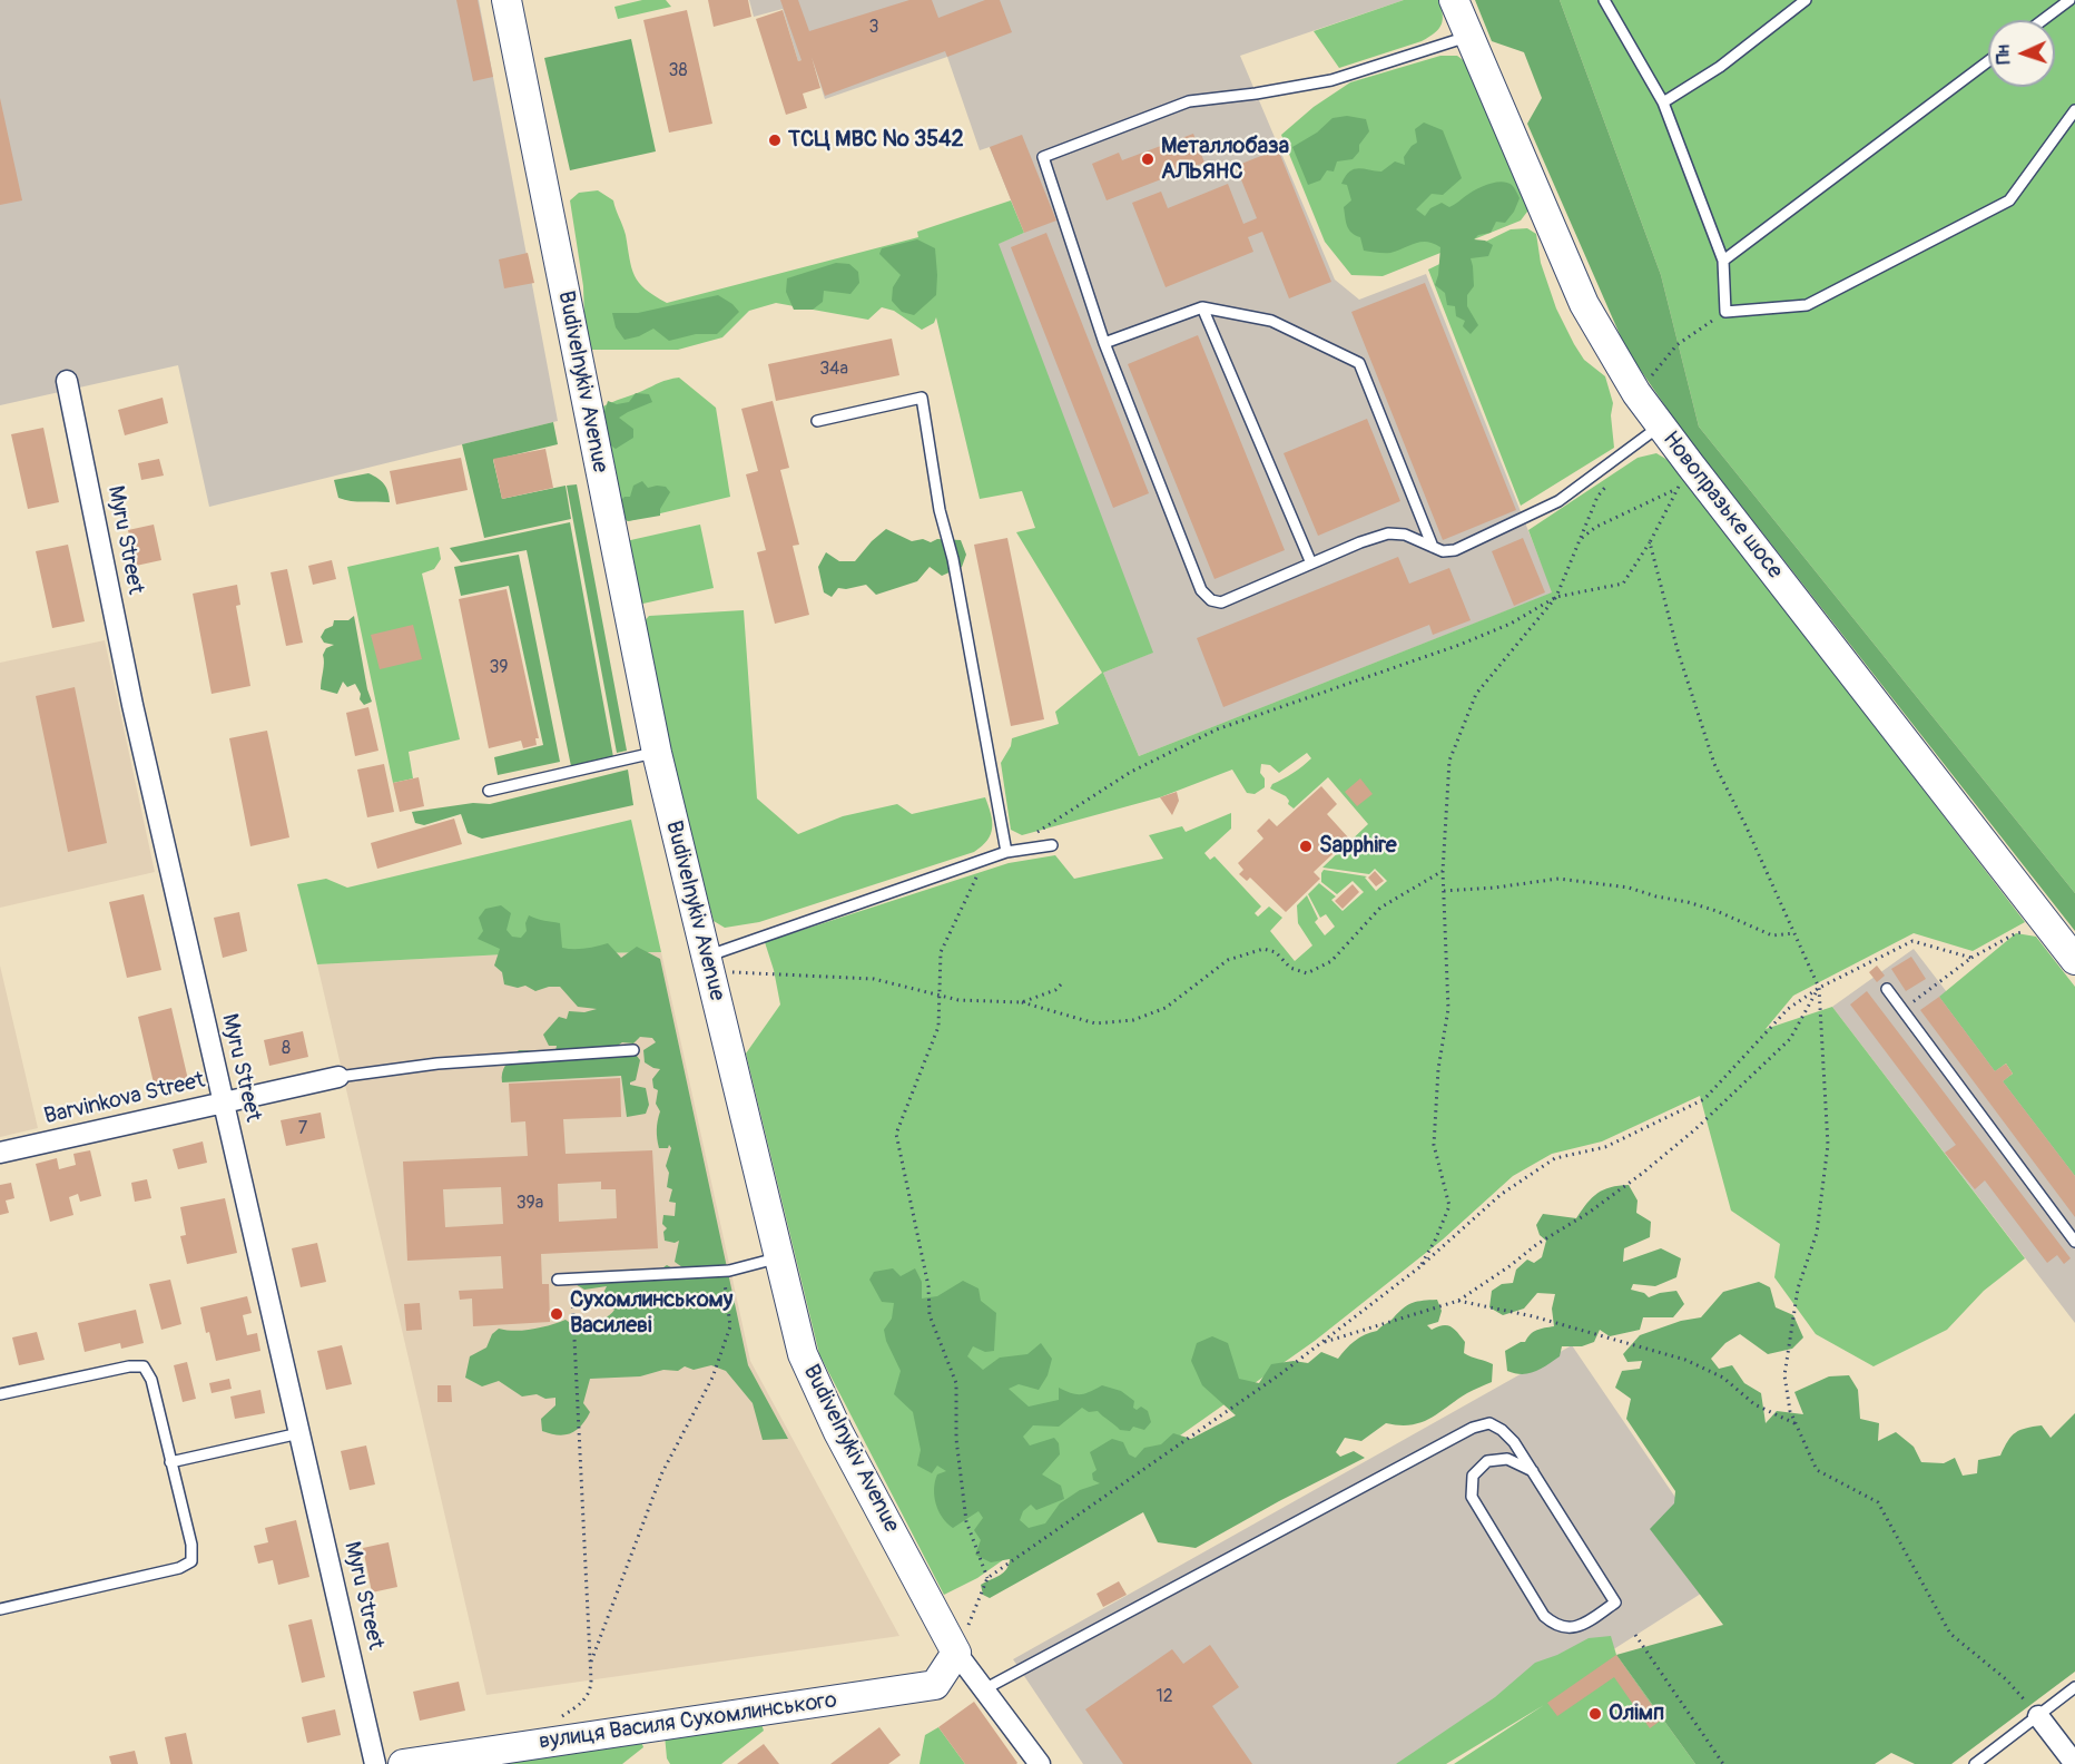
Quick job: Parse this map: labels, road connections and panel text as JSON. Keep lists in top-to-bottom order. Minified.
{"streets":{"street":["Budivelnykiv Avenue","Новопразьке шосе","Myru Street","Barvinkova Street","вулиця Василя Сухомлинського"]},"crossings":[["Budivelnykiv Avenue","вулиця Василя Сухомлинського"],["Myru Street","Barvinkova Street"]],"places":["ТСЦ МВС № 3542","Металлобаза АЛЬЯНС","Sapphire","Сухомлинському Василеві","Олімп"],"house_numbers":["3","38","34а","39","8","7","39а","12"],"north":"left"}
